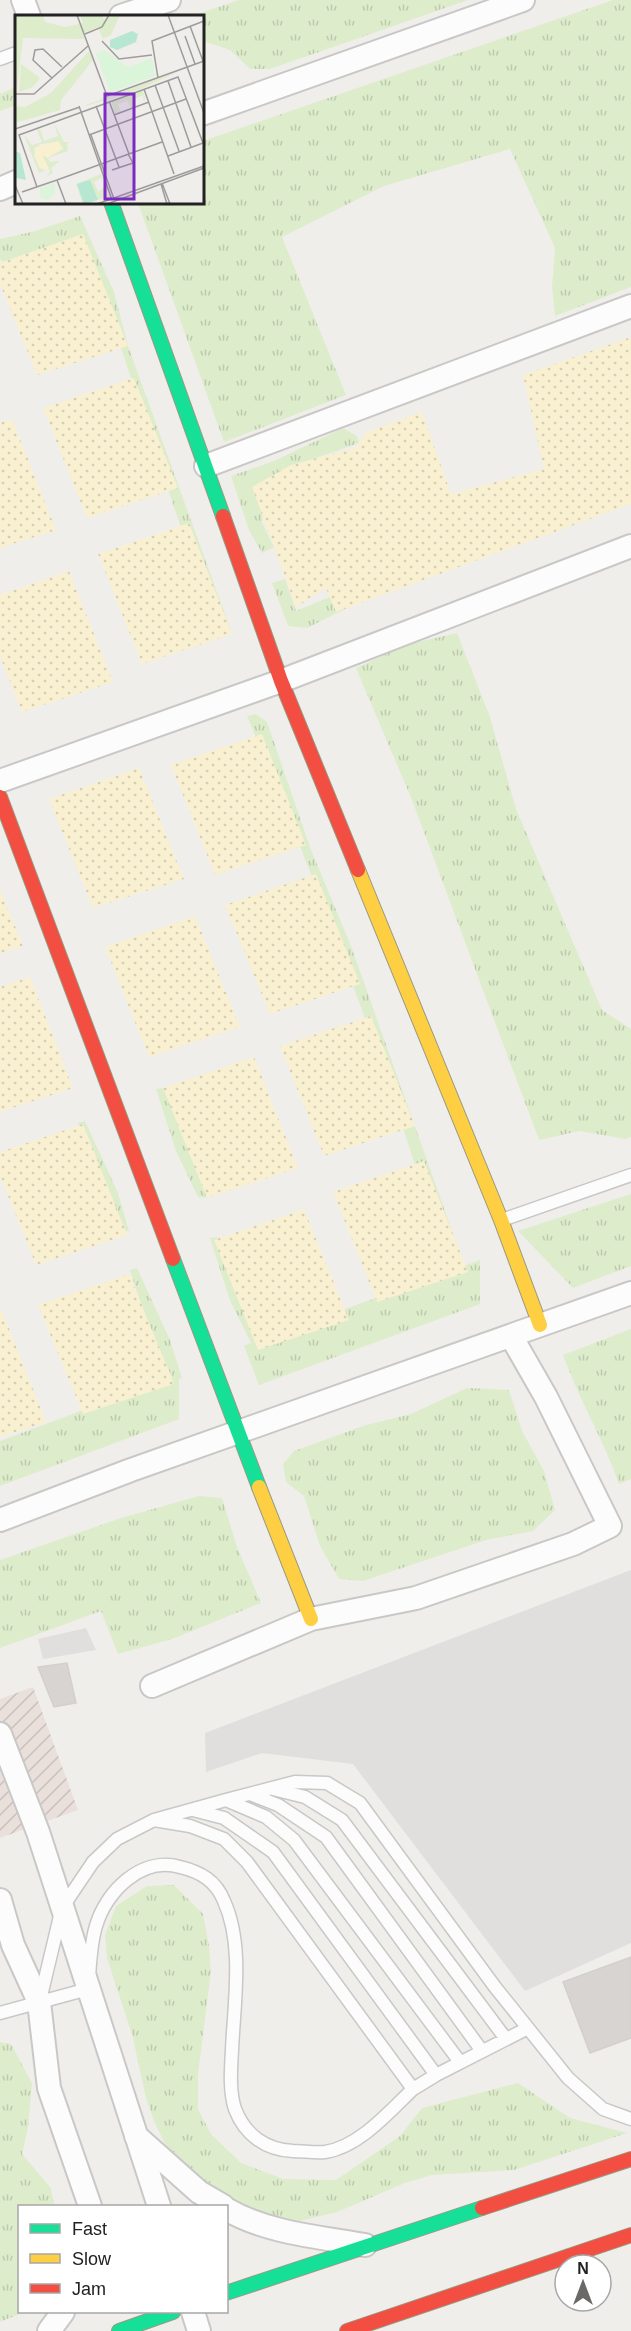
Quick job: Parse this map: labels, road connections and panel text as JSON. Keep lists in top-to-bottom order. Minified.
{"legend":["Fast","Slow","Jam"],"north":"top"}
